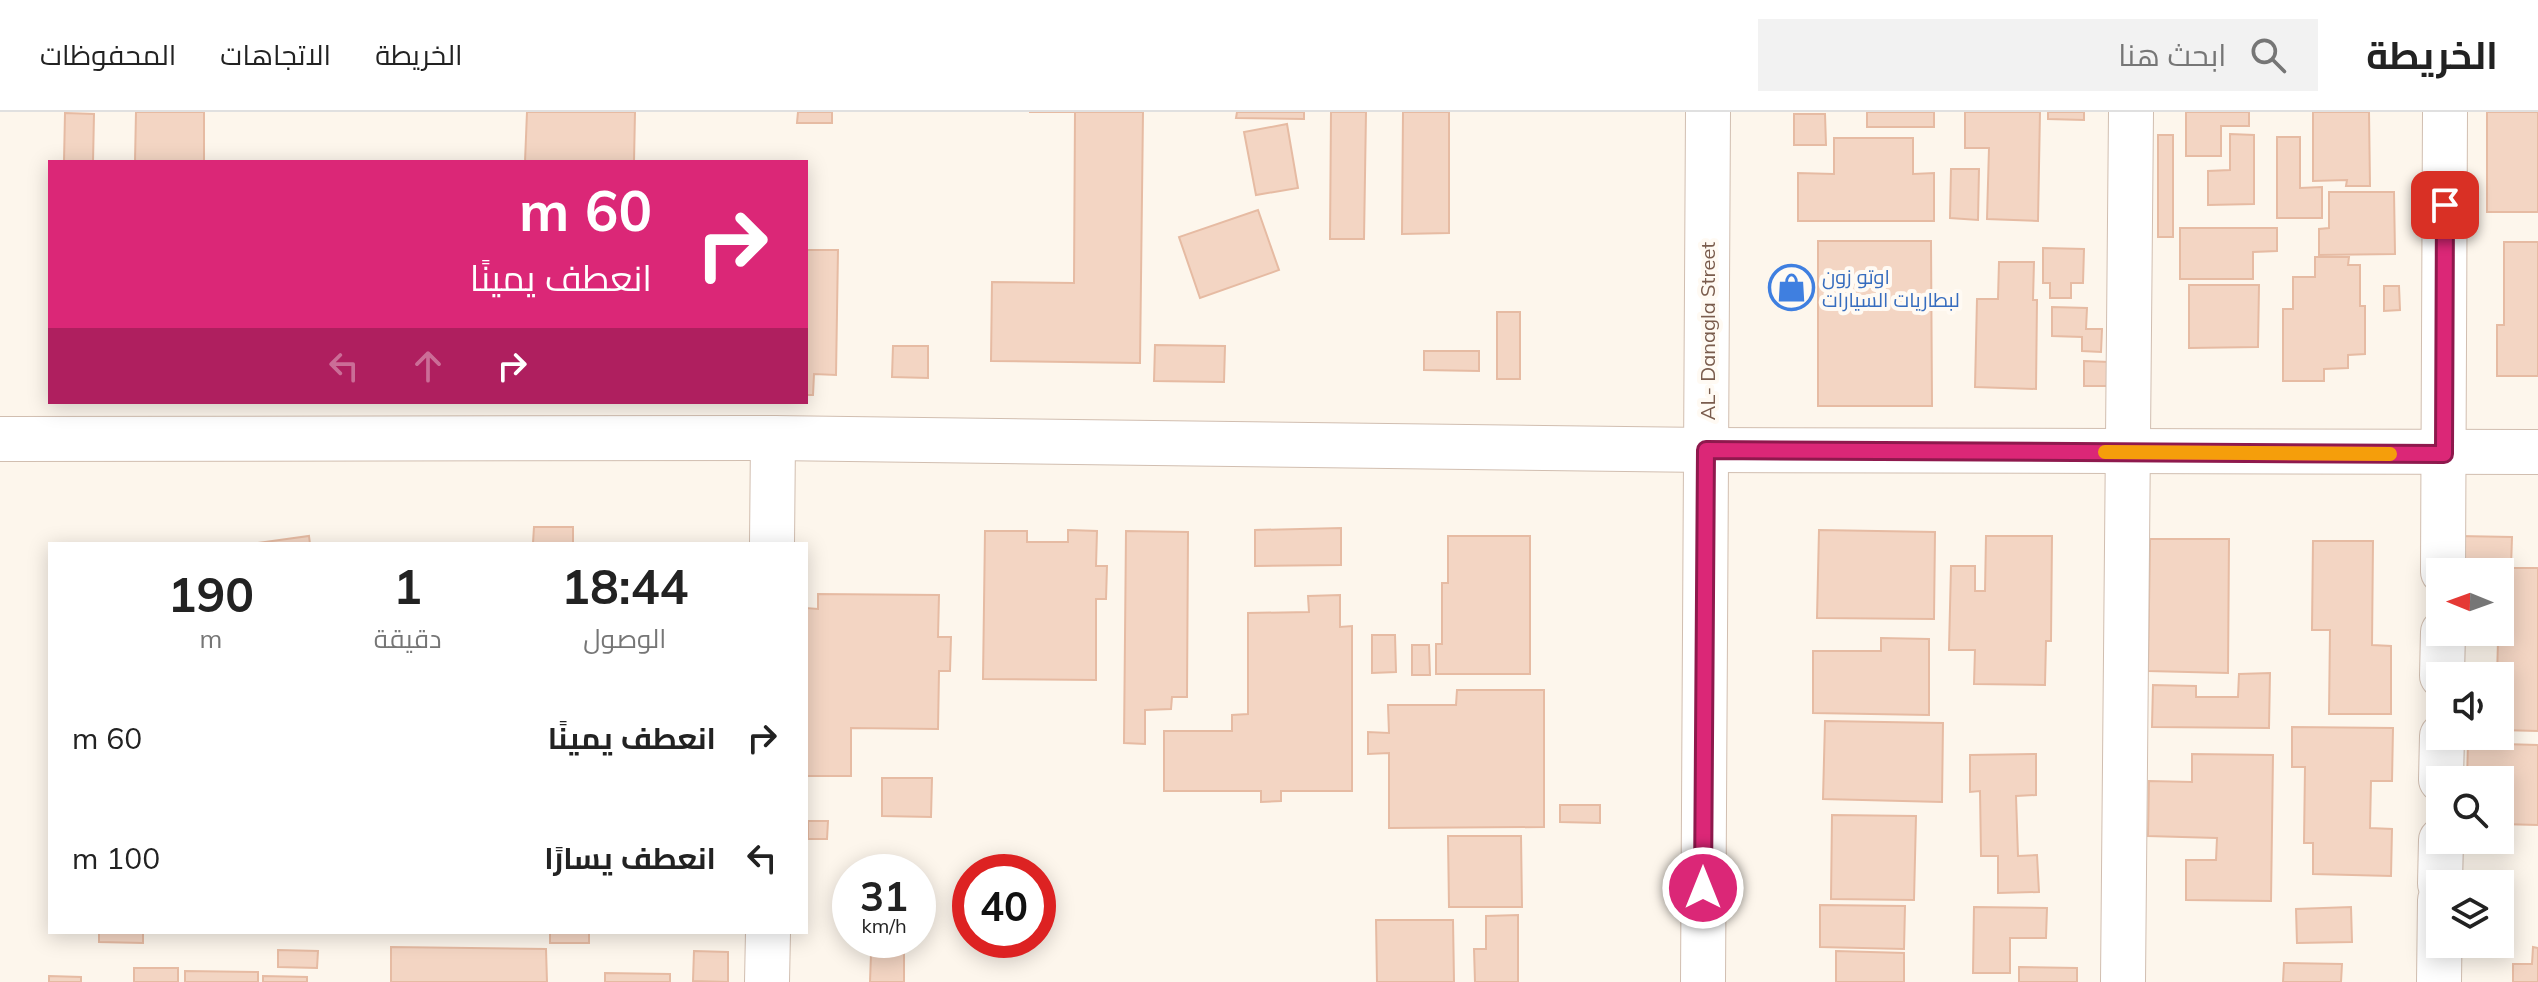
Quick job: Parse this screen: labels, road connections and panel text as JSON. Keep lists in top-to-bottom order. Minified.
{"streets":{"street":["AL- Danagla Street"]},"places":{"shop":["اوتو زون لبطاريات السيارات"]},"north":"left","page":{"header":"الخريطة","search":"ابحث هنا","nav":["الخريطة","الاتجاهات","المحفوظات"],"turn":["60 m","انعطف يمينًا"],"eta":["18:44","الوصول","1","دقيقة","190","m"],"list":[{"name":"انعطف يمينًا","value":"60 m"},{"name":"انعطف يسارًا","value":"100 m"}],"speed":"31 km/h","limit":"40"}}
